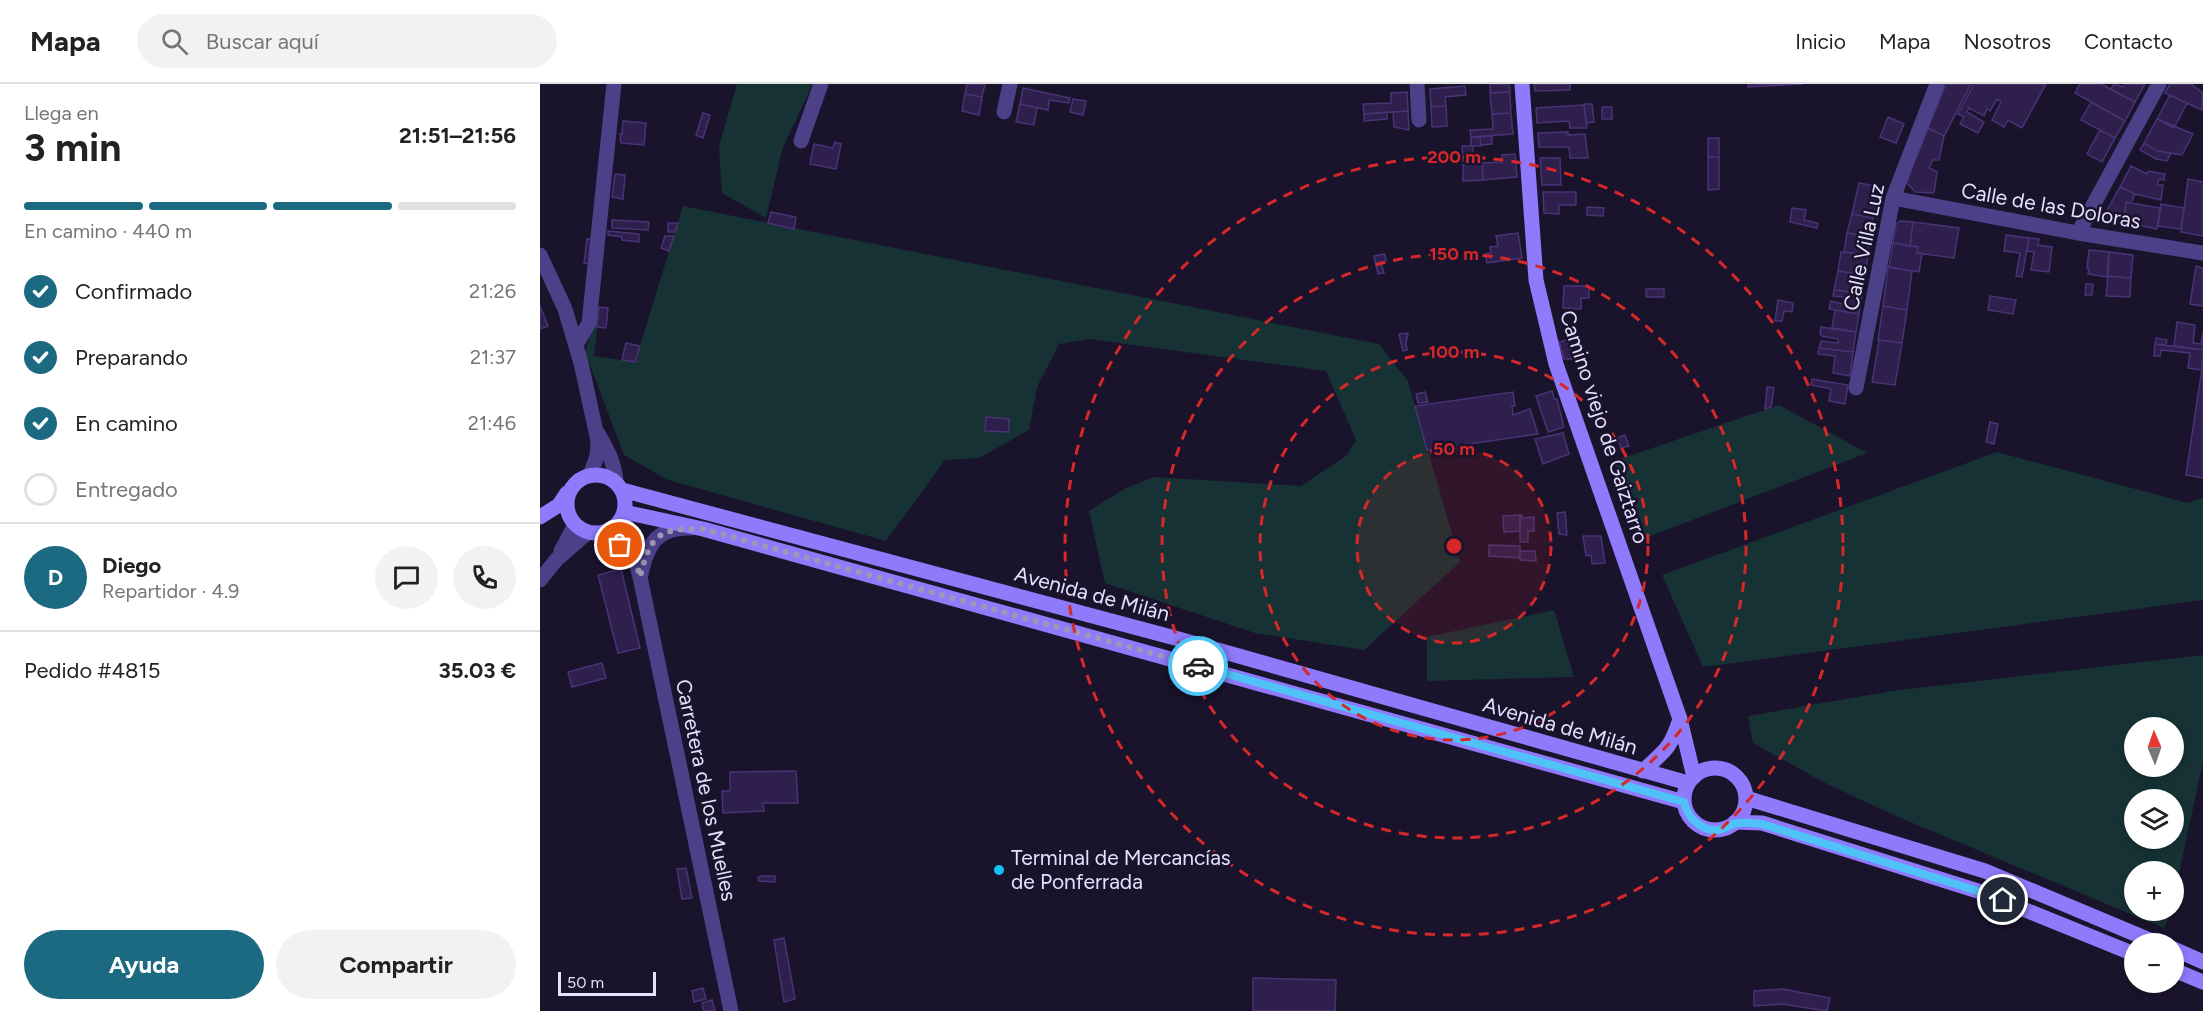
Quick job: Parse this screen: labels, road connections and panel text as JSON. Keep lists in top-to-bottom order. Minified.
{"streets":{"street":["Calle de las Doloras","Calle Villa Luz","Camino viejo de Gaiztarro","Avenida de Milán","Carretera de los Muelles"]},"crossings":[["Calle de las Doloras","Calle Villa Luz"],["Camino viejo de Gaiztarro","Avenida de Milán"],["Avenida de Milán","Carretera de los Muelles"]],"places":["Terminal de Mercancías de Ponferrada"],"scale_bar":"50 m","north":"top","page":{"header":"Mapa","search":"Buscar aquí","nav":["Inicio","Mapa","Nosotros","Contacto"],"heading":["3 min","Llega en","21:51–21:56"],"panel":["Diego","Repartidor · 4.9","Pedido #4815","35.03 €"],"bar":"En camino · 440 m","list":[["Confirmado","21:26"],["Preparando","21:37"],["En camino","21:46"],"Entregado"],"round":"D","map_buttons":["+","−"],"buttons":["Ayuda","Compartir"],"scale":"50 m"},"rings":["200 m","150 m","100 m","50 m"]}
